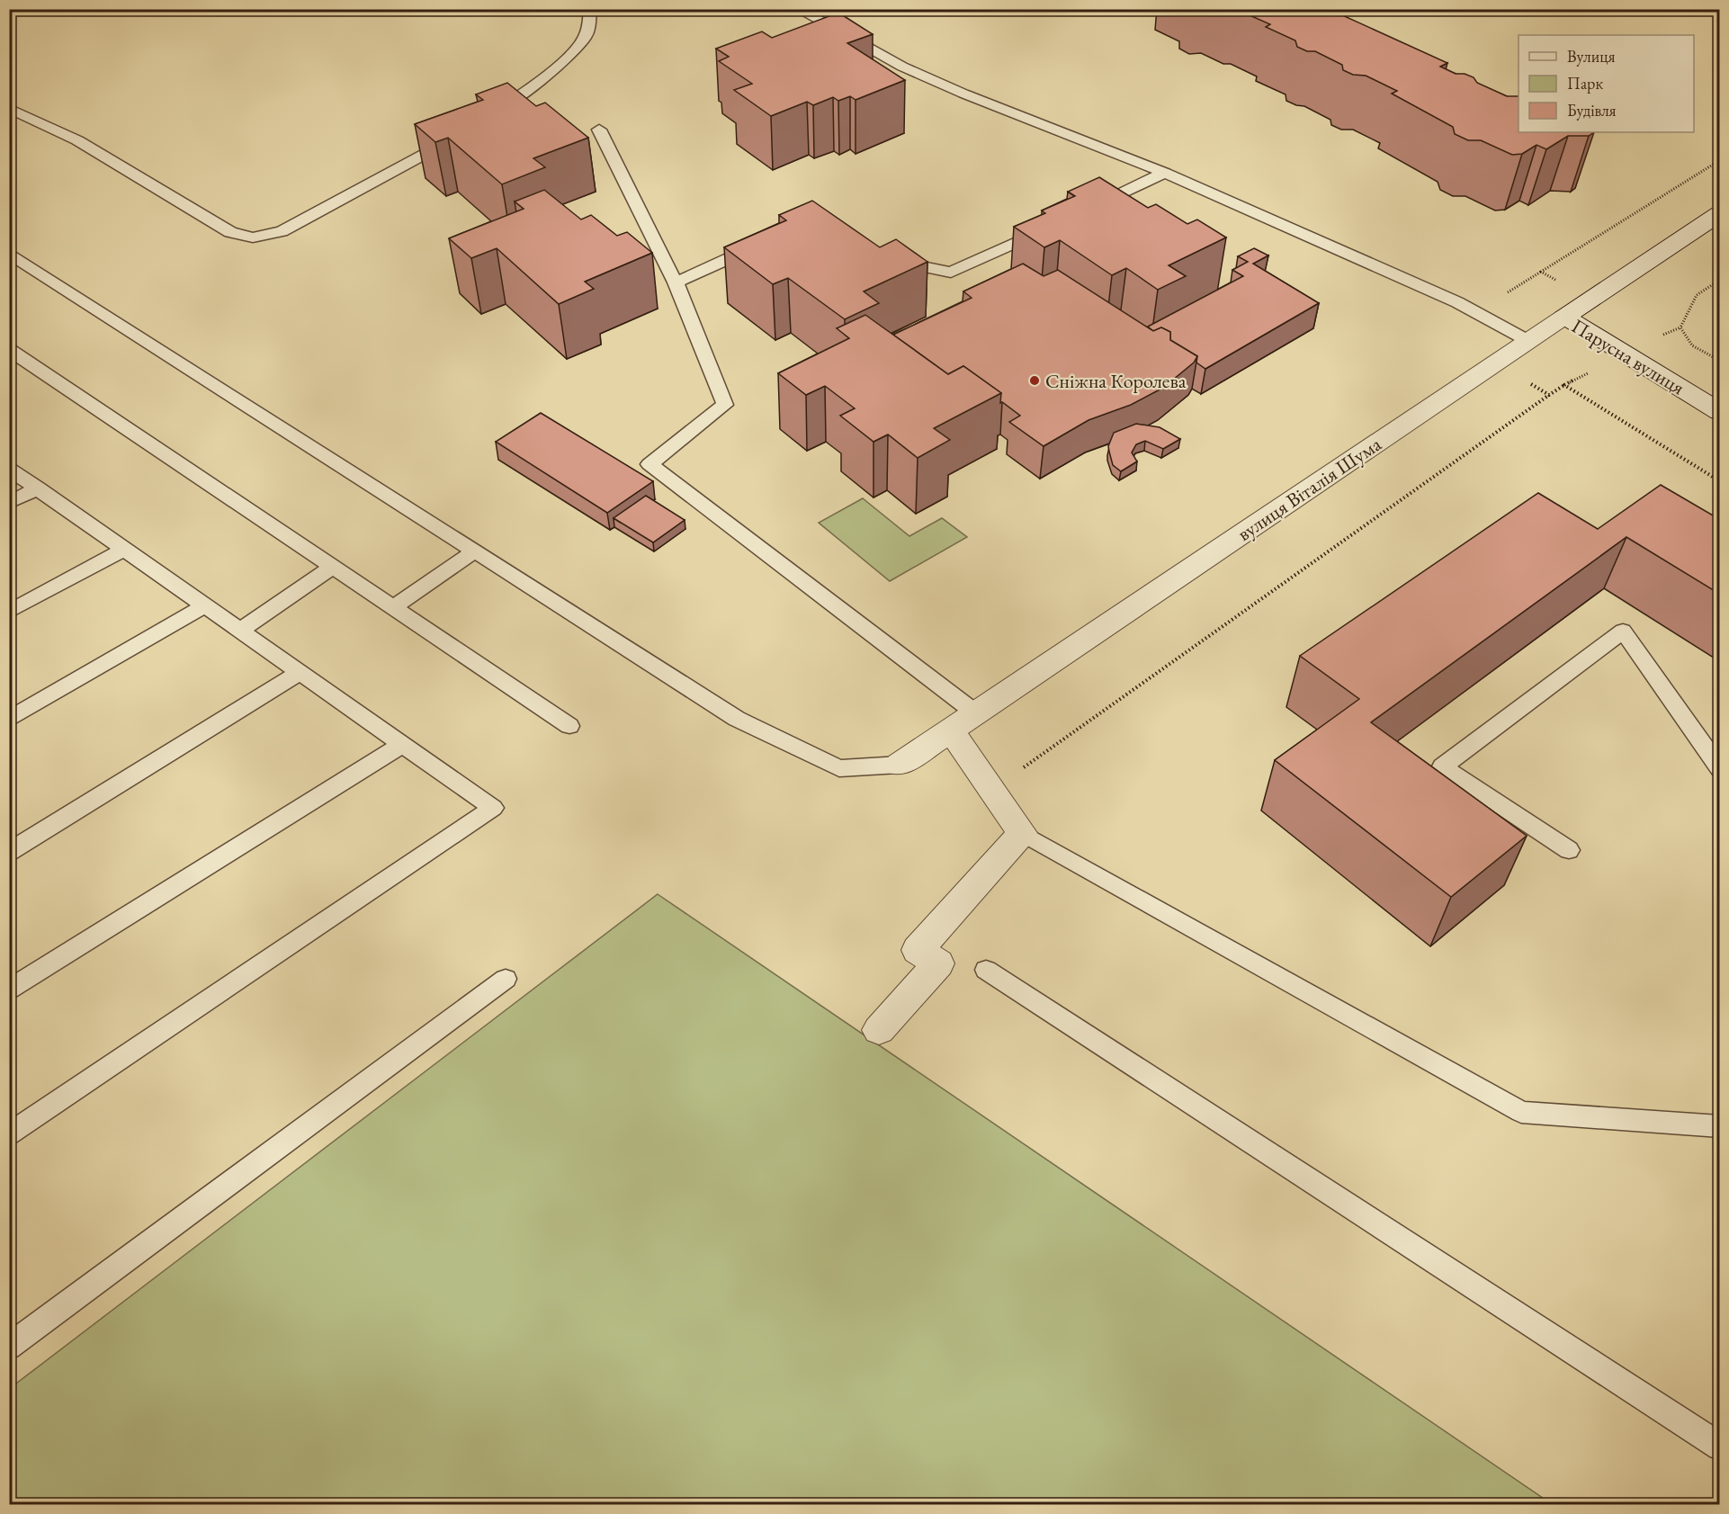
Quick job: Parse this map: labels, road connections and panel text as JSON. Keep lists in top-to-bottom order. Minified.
{"streets":{"street":["Парусна вулиця","вулиця Віталія Шума"]},"crossings":[["Парусна вулиця","вулиця Віталія Шума"]],"places":["Сніжна Королева"],"legend":["Вулиця","Парк","Будівля"]}
